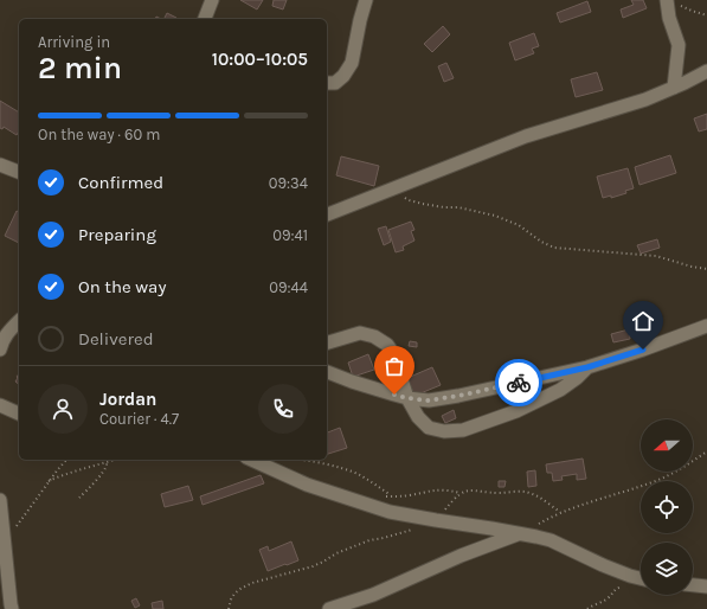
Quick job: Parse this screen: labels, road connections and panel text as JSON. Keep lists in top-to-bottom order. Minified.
{"north":"left","page":{"heading":["2 min","Arriving in","10:00–10:05"],"panel":["Jordan","Courier · 4.7"],"bar":"On the way · 60 m","list":[["Confirmed","09:34"],["Preparing","09:41"],["On the way","09:44"],"Delivered"]}}
